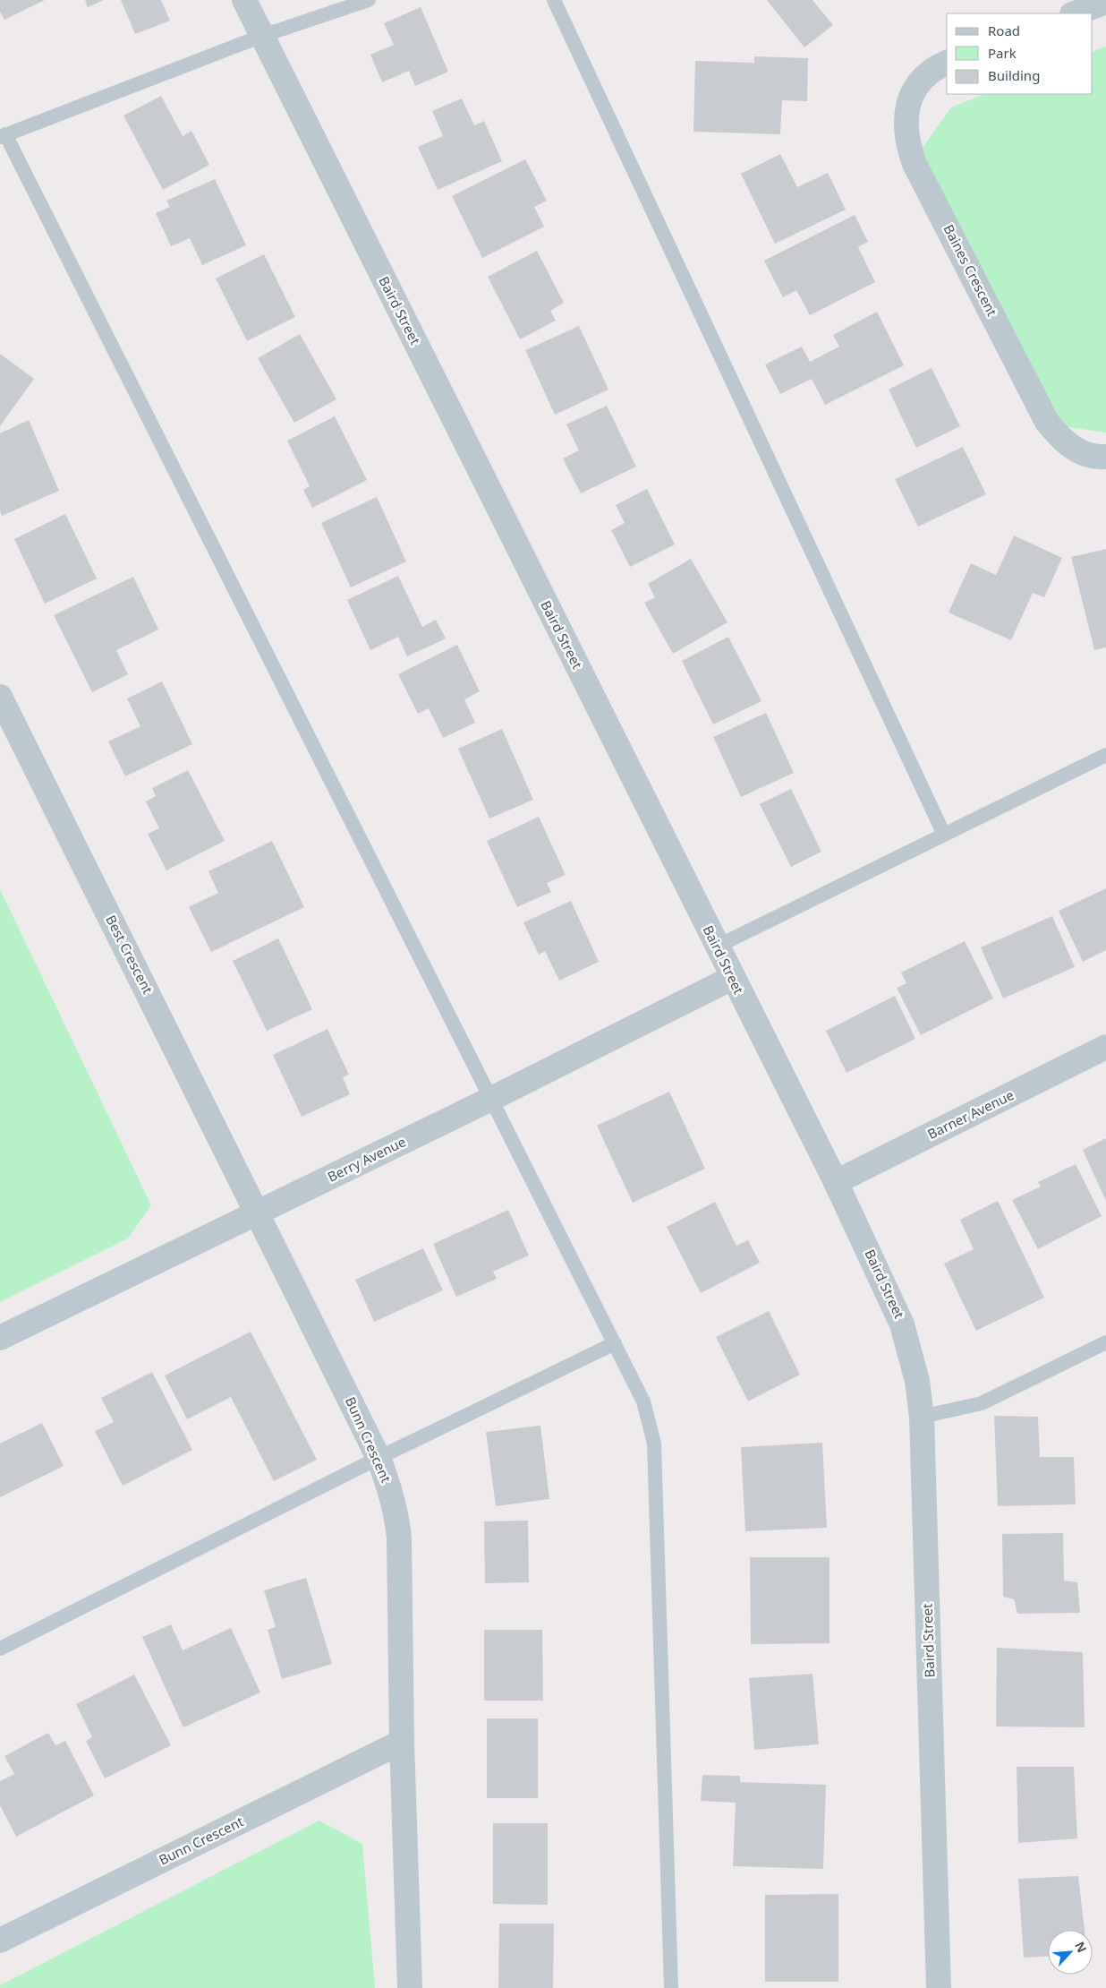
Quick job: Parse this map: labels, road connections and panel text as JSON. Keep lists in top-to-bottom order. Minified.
{"streets":{"street":["Baines Crescent","Baird Street","Best Crescent","Barner Avenue","Berry Avenue","Bunn Crescent"]},"crossings":[["Baird Street","Barner Avenue"],["Baird Street","Berry Avenue"],["Best Crescent","Berry Avenue"],["Best Crescent","Bunn Crescent"],["Berry Avenue","Bunn Crescent"]],"legend":["Road","Park","Building"],"north":"top right"}
